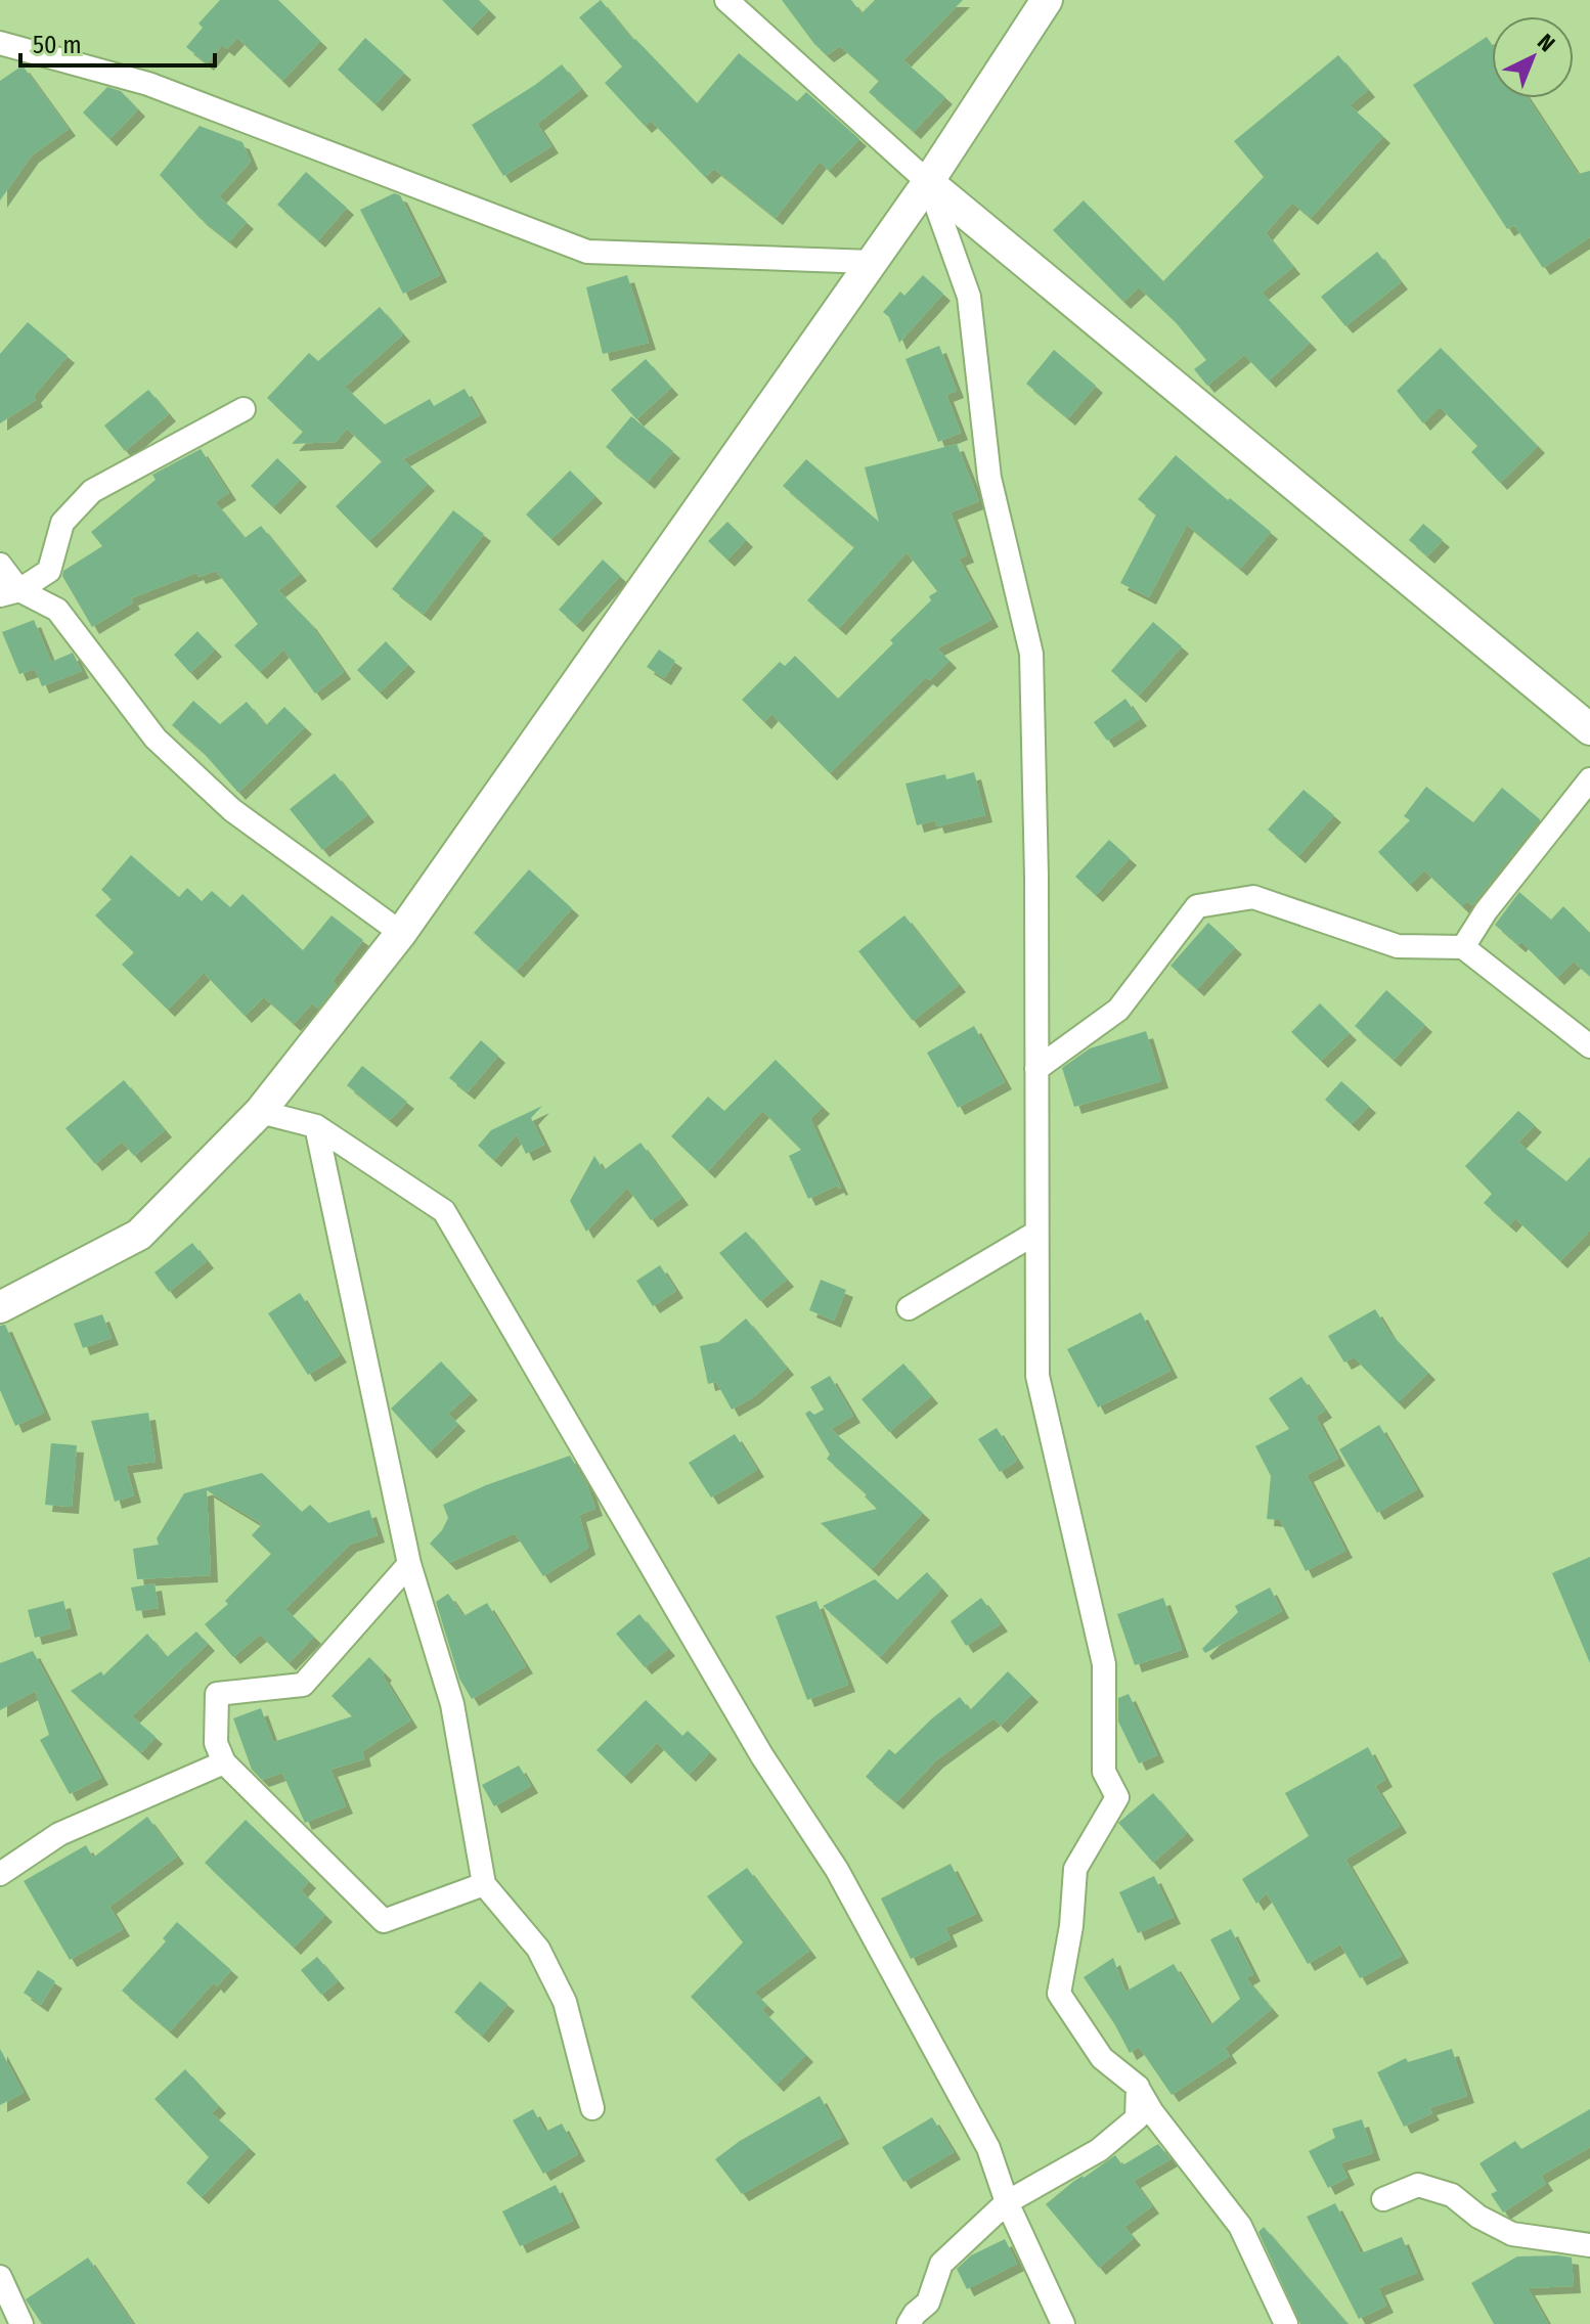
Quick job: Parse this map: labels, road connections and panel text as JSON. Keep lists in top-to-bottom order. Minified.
{"scale_bar":"50 m","north":"top right"}
